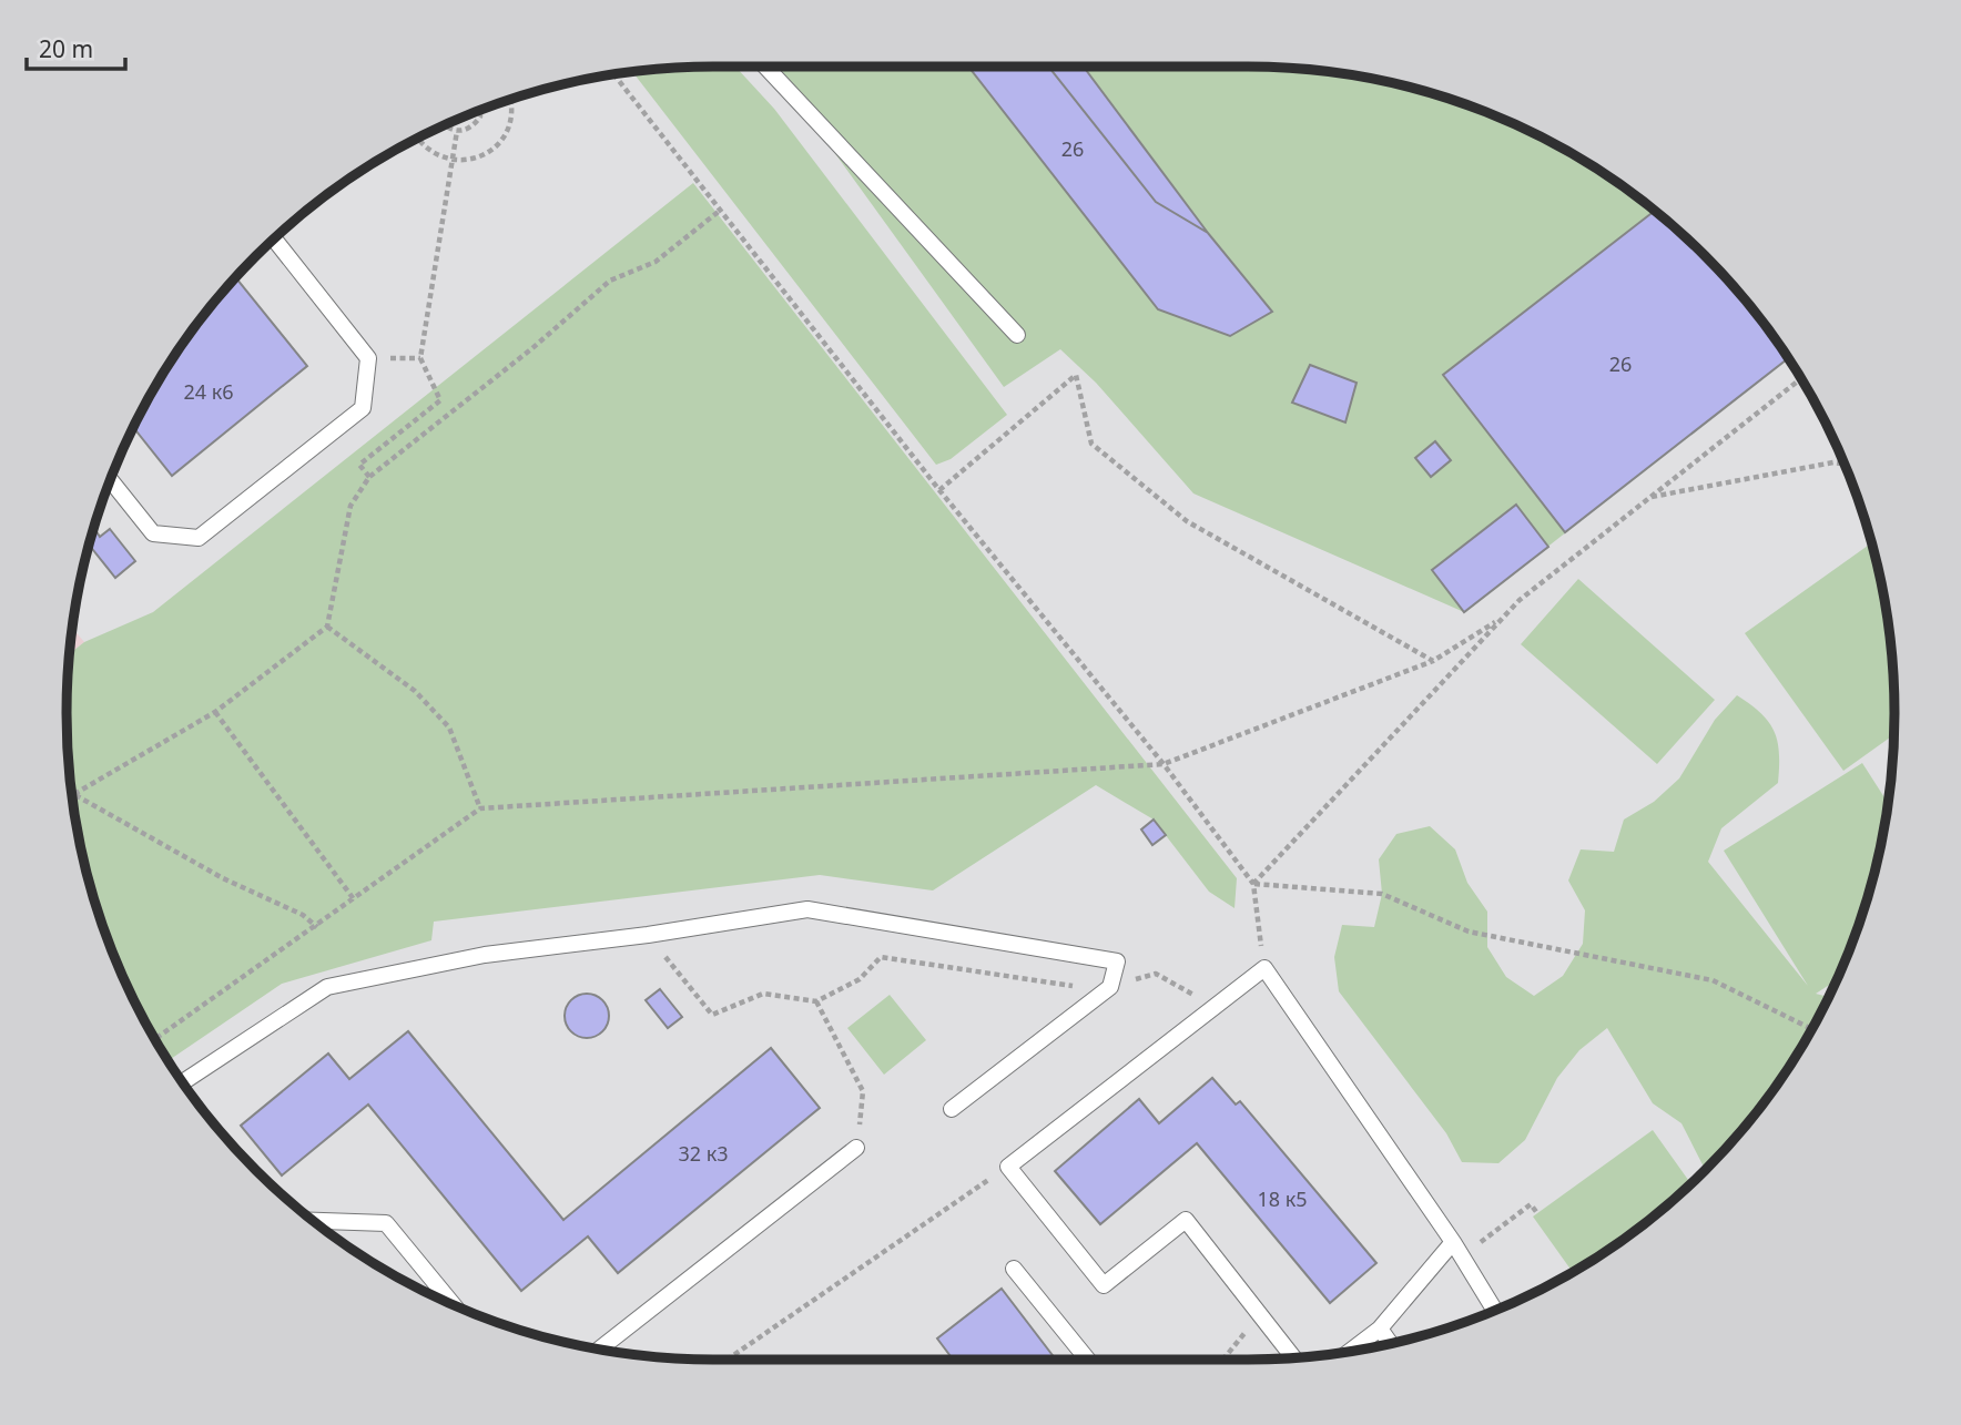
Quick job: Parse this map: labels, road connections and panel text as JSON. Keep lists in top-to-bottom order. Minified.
{"house_numbers":["26","26","24 к6","32 к3","18 к5"],"scale_bar":"20 m"}
